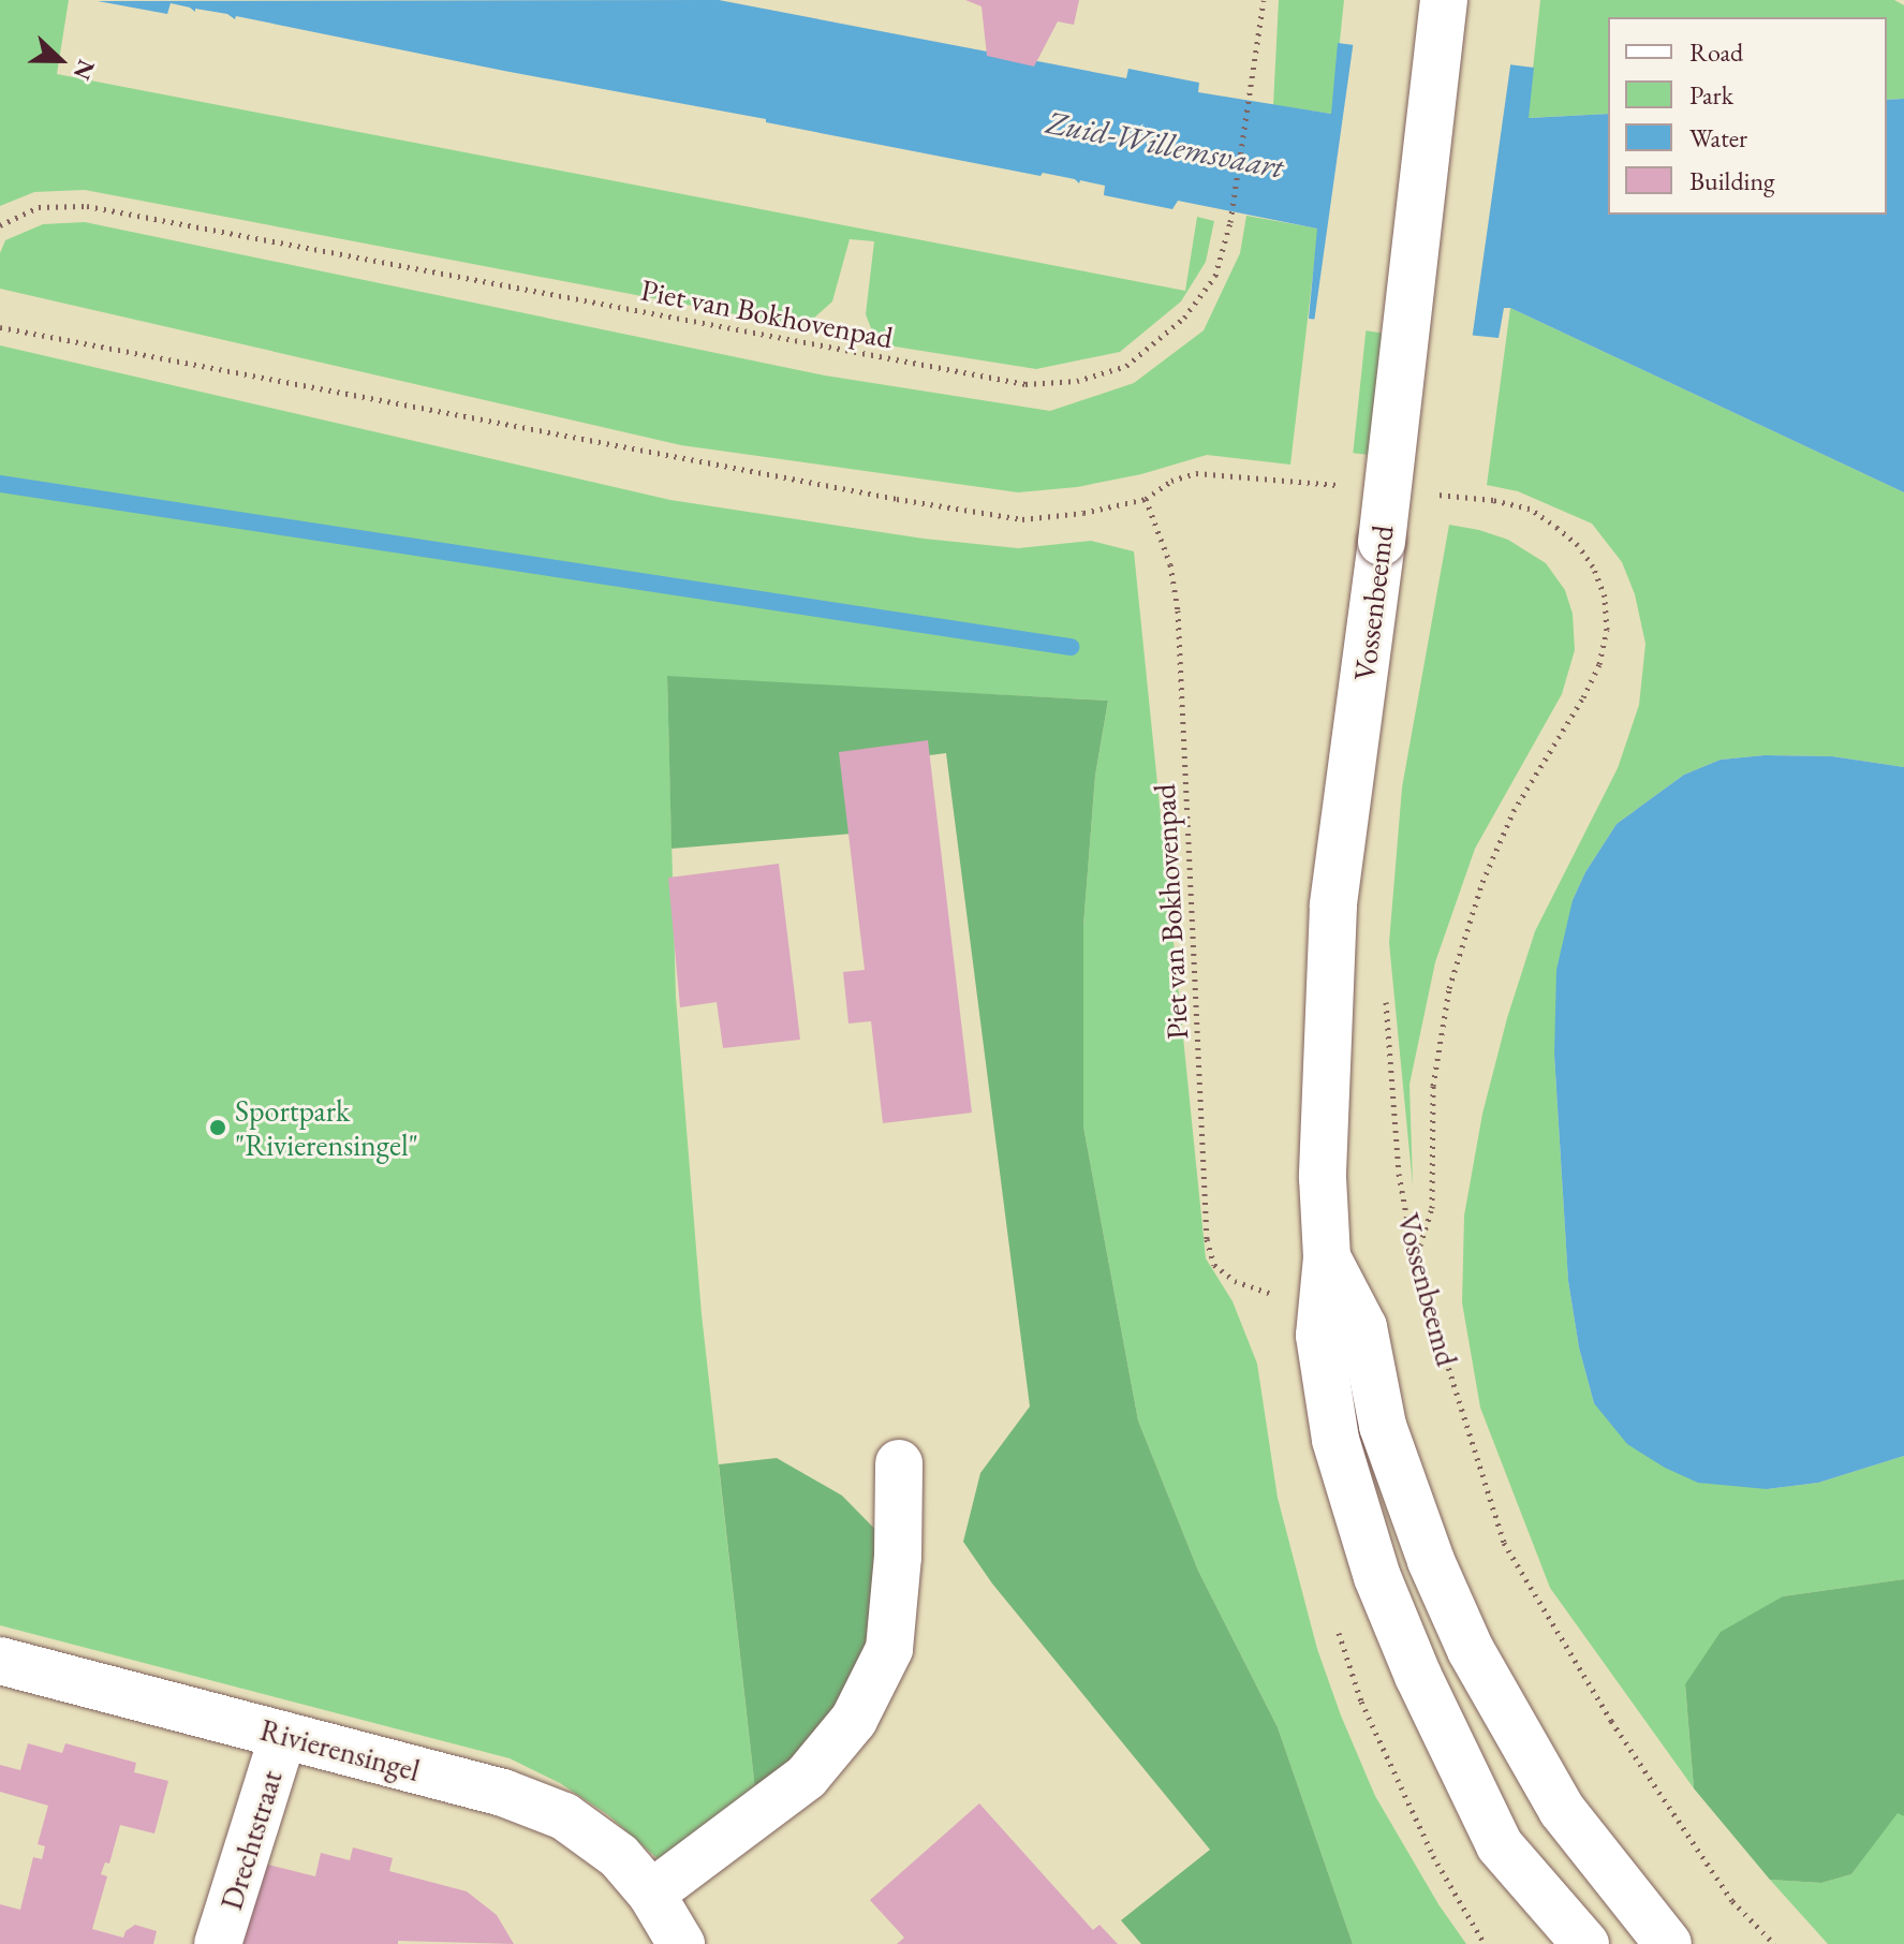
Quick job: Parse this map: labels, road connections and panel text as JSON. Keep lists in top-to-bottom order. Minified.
{"streets":{"main road":["Vossenbeemd","Rivierensingel","Drechtstraat"],"path":["Piet van Bokhovenpad"]},"crossings":[["Rivierensingel","Drechtstraat"]],"water":["Zuid-Willemsvaart"],"places":["Sportpark \"Rivierensingel\""],"legend":["Road","Park","Water","Building"],"north":"right"}
